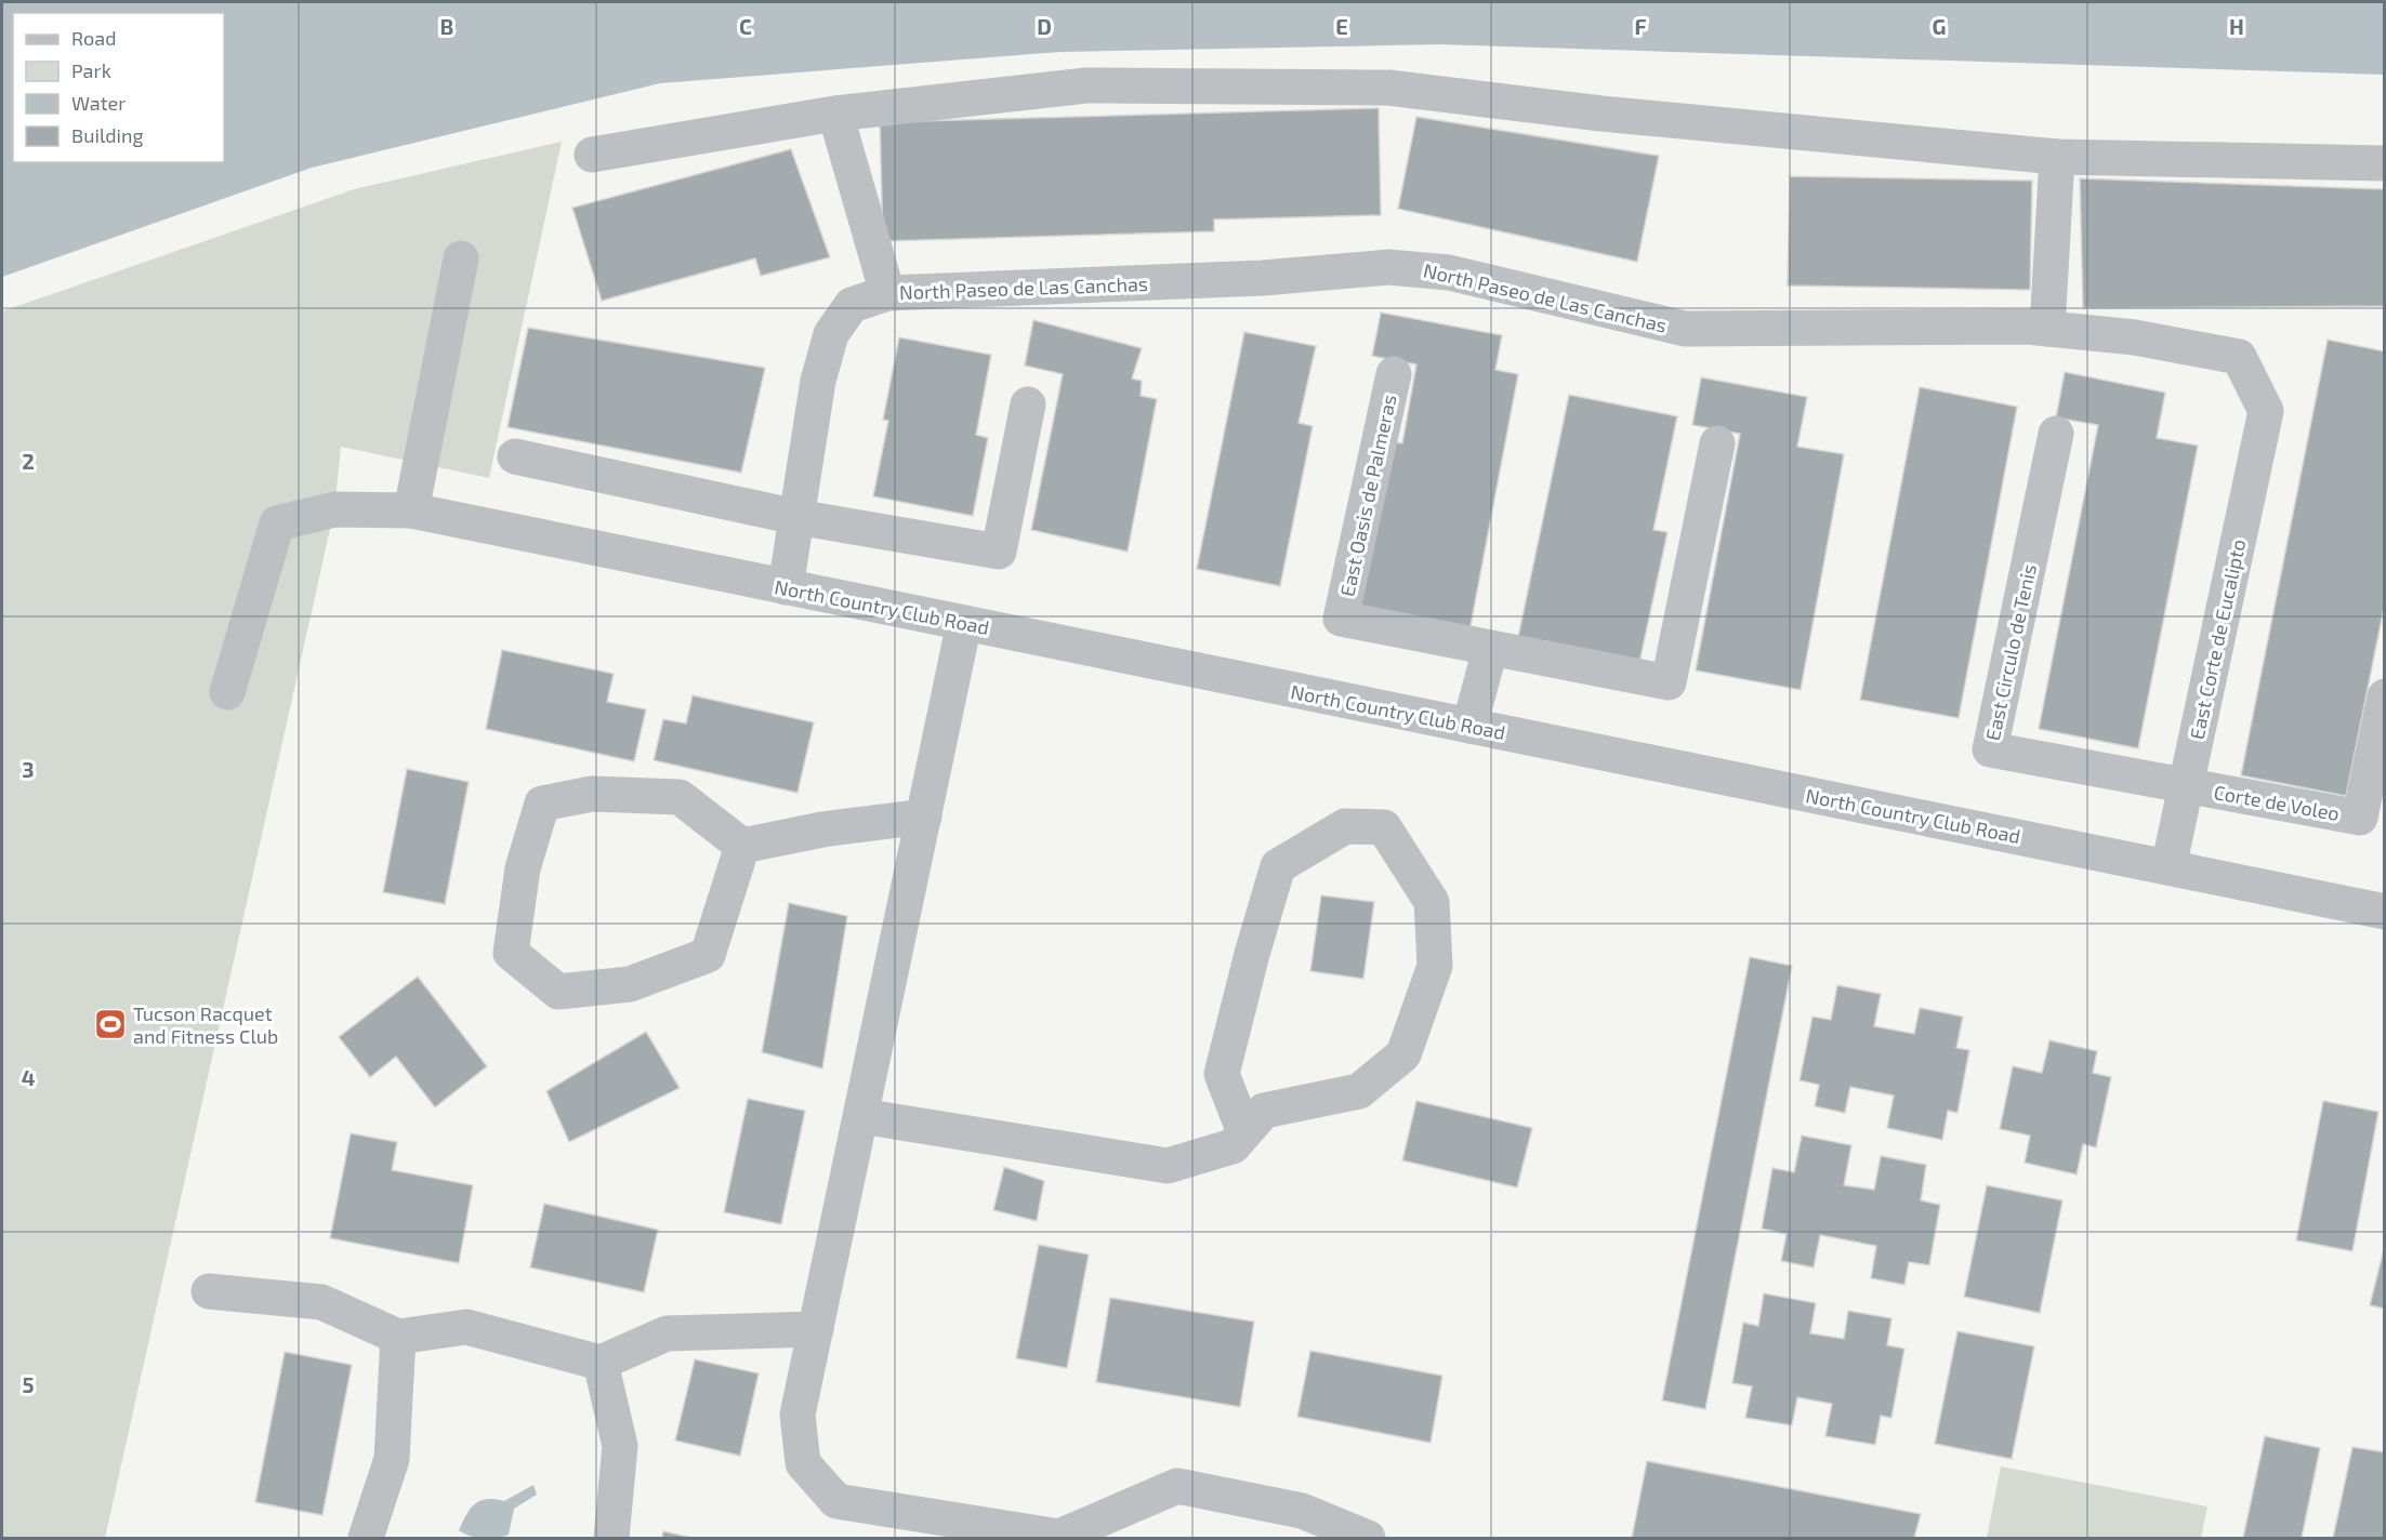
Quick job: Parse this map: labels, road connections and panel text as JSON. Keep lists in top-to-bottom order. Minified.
{"streets":{"street":["North Paseo de Las Canchas","East Oasis de Palmeras","North Country Club Road","East Corte de Eucalipto","East Circulo de Tenis","Corte de Voleo"]},"crossings":[["North Paseo de Las Canchas","North Country Club Road"],["North Paseo de Las Canchas","East Corte de Eucalipto"],["North Country Club Road","East Corte de Eucalipto"],["East Corte de Eucalipto","East Circulo de Tenis"],["East Corte de Eucalipto","Corte de Voleo"],["East Circulo de Tenis","Corte de Voleo"]],"places":{"sports":["Tucson Racquet and Fitness Club"]},"legend":["Road","Park","Water","Building"],"grid":{"columns":["B","C","D","E","F","G","H"],"rows":["2","3","4","5"]}}
